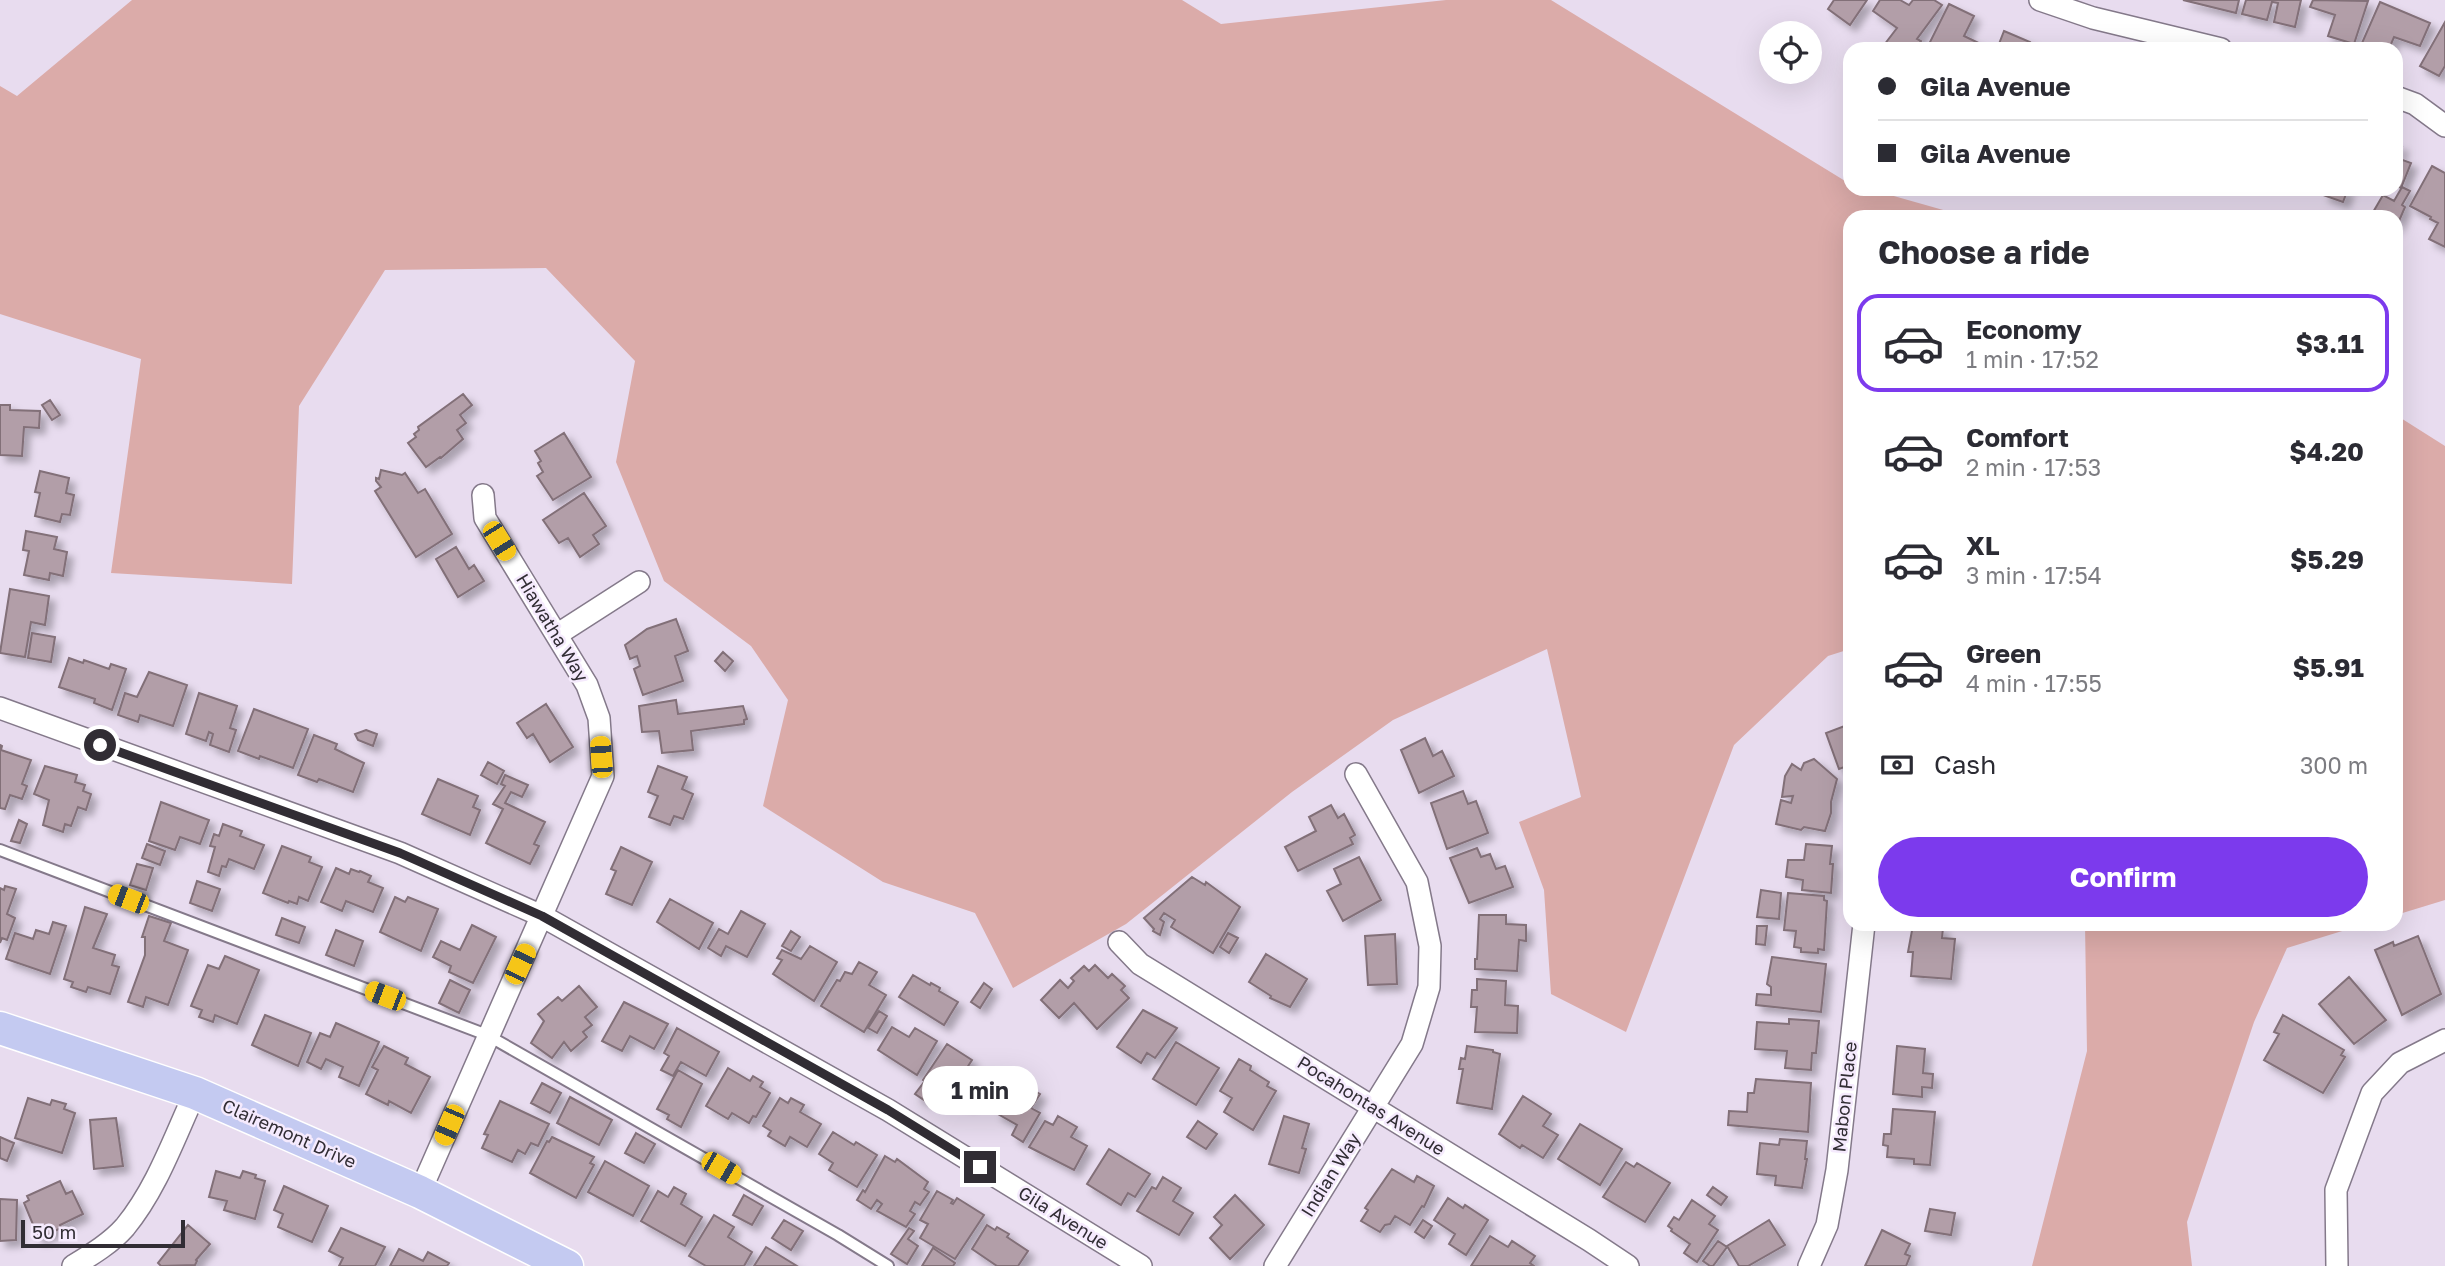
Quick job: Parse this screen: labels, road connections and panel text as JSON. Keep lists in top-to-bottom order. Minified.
{"streets":{"main road":["Clairemont Drive"],"street":["Hiawatha Way","Mabon Place","Pocahontas Avenue","Indian Way","Gila Avenue"]},"crossings":[["Hiawatha Way","Clairemont Drive"],["Hiawatha Way","Gila Avenue"],["Pocahontas Avenue","Indian Way"]],"scale_bar":"50 m","page":{"banner":["Gila Avenue","Gila Avenue"],"heading":"Choose a ride","list":[{"name":"Economy","note":"1 min · 17:52","value":"$3.11"},{"name":"Comfort","note":"2 min · 17:53","value":"$4.20"},{"name":"XL","note":"3 min · 17:54","value":"$5.29"},{"name":"Green","note":"4 min · 17:55","value":"$5.91"}],"pay":["Cash","300 m"],"buttons":"Confirm","bubble":"1 min","scale":"50 m"}}
